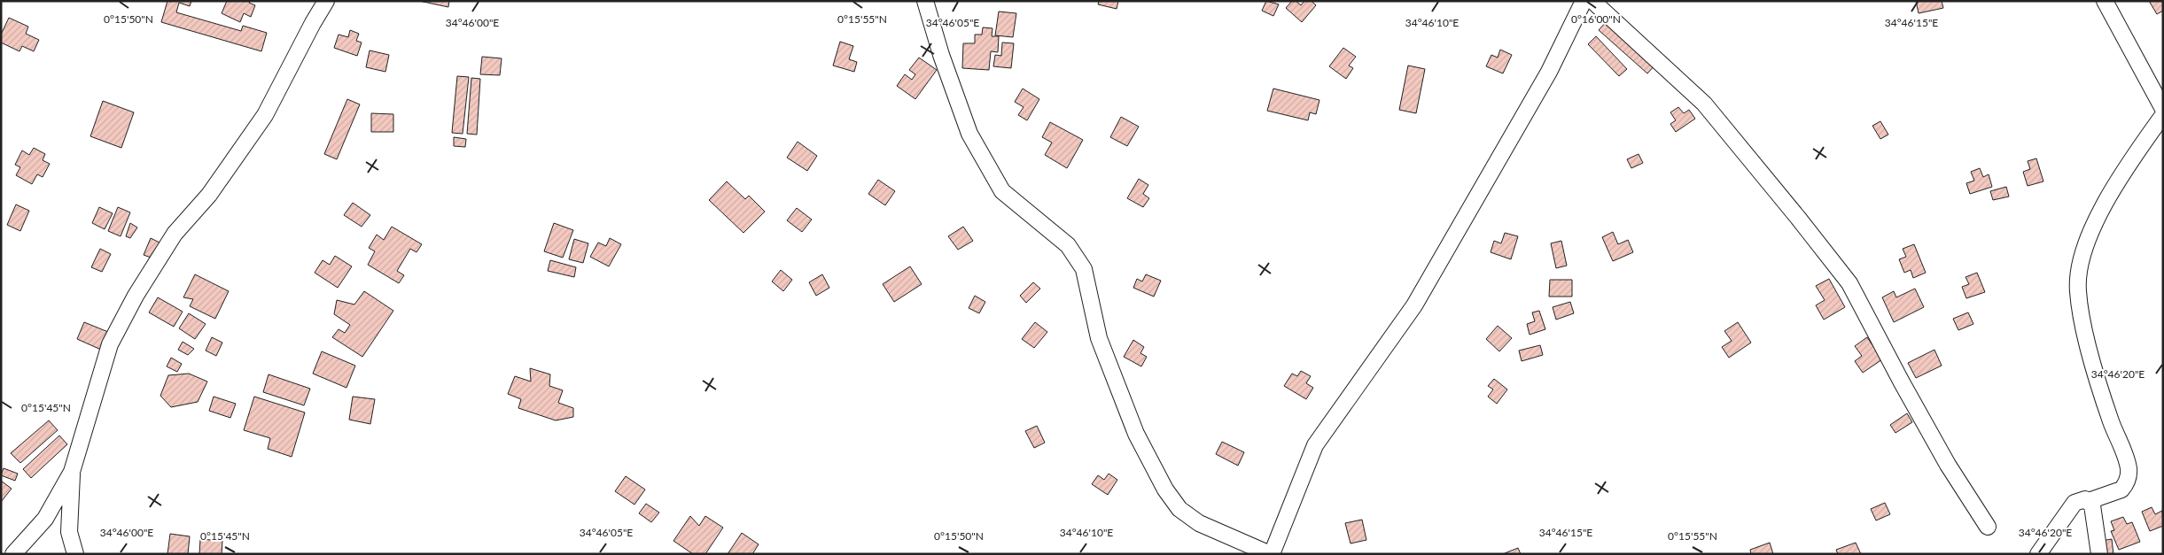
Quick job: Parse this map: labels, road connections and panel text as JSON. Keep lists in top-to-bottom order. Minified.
{"coordinates":["0°15'50\"N","0°15'55\"N","0°16'00\"N","34°46'00\"E","34°46'05\"E","34°46'10\"E","34°46'15\"E","34°46'20\"E","0°15'45\"N"]}
